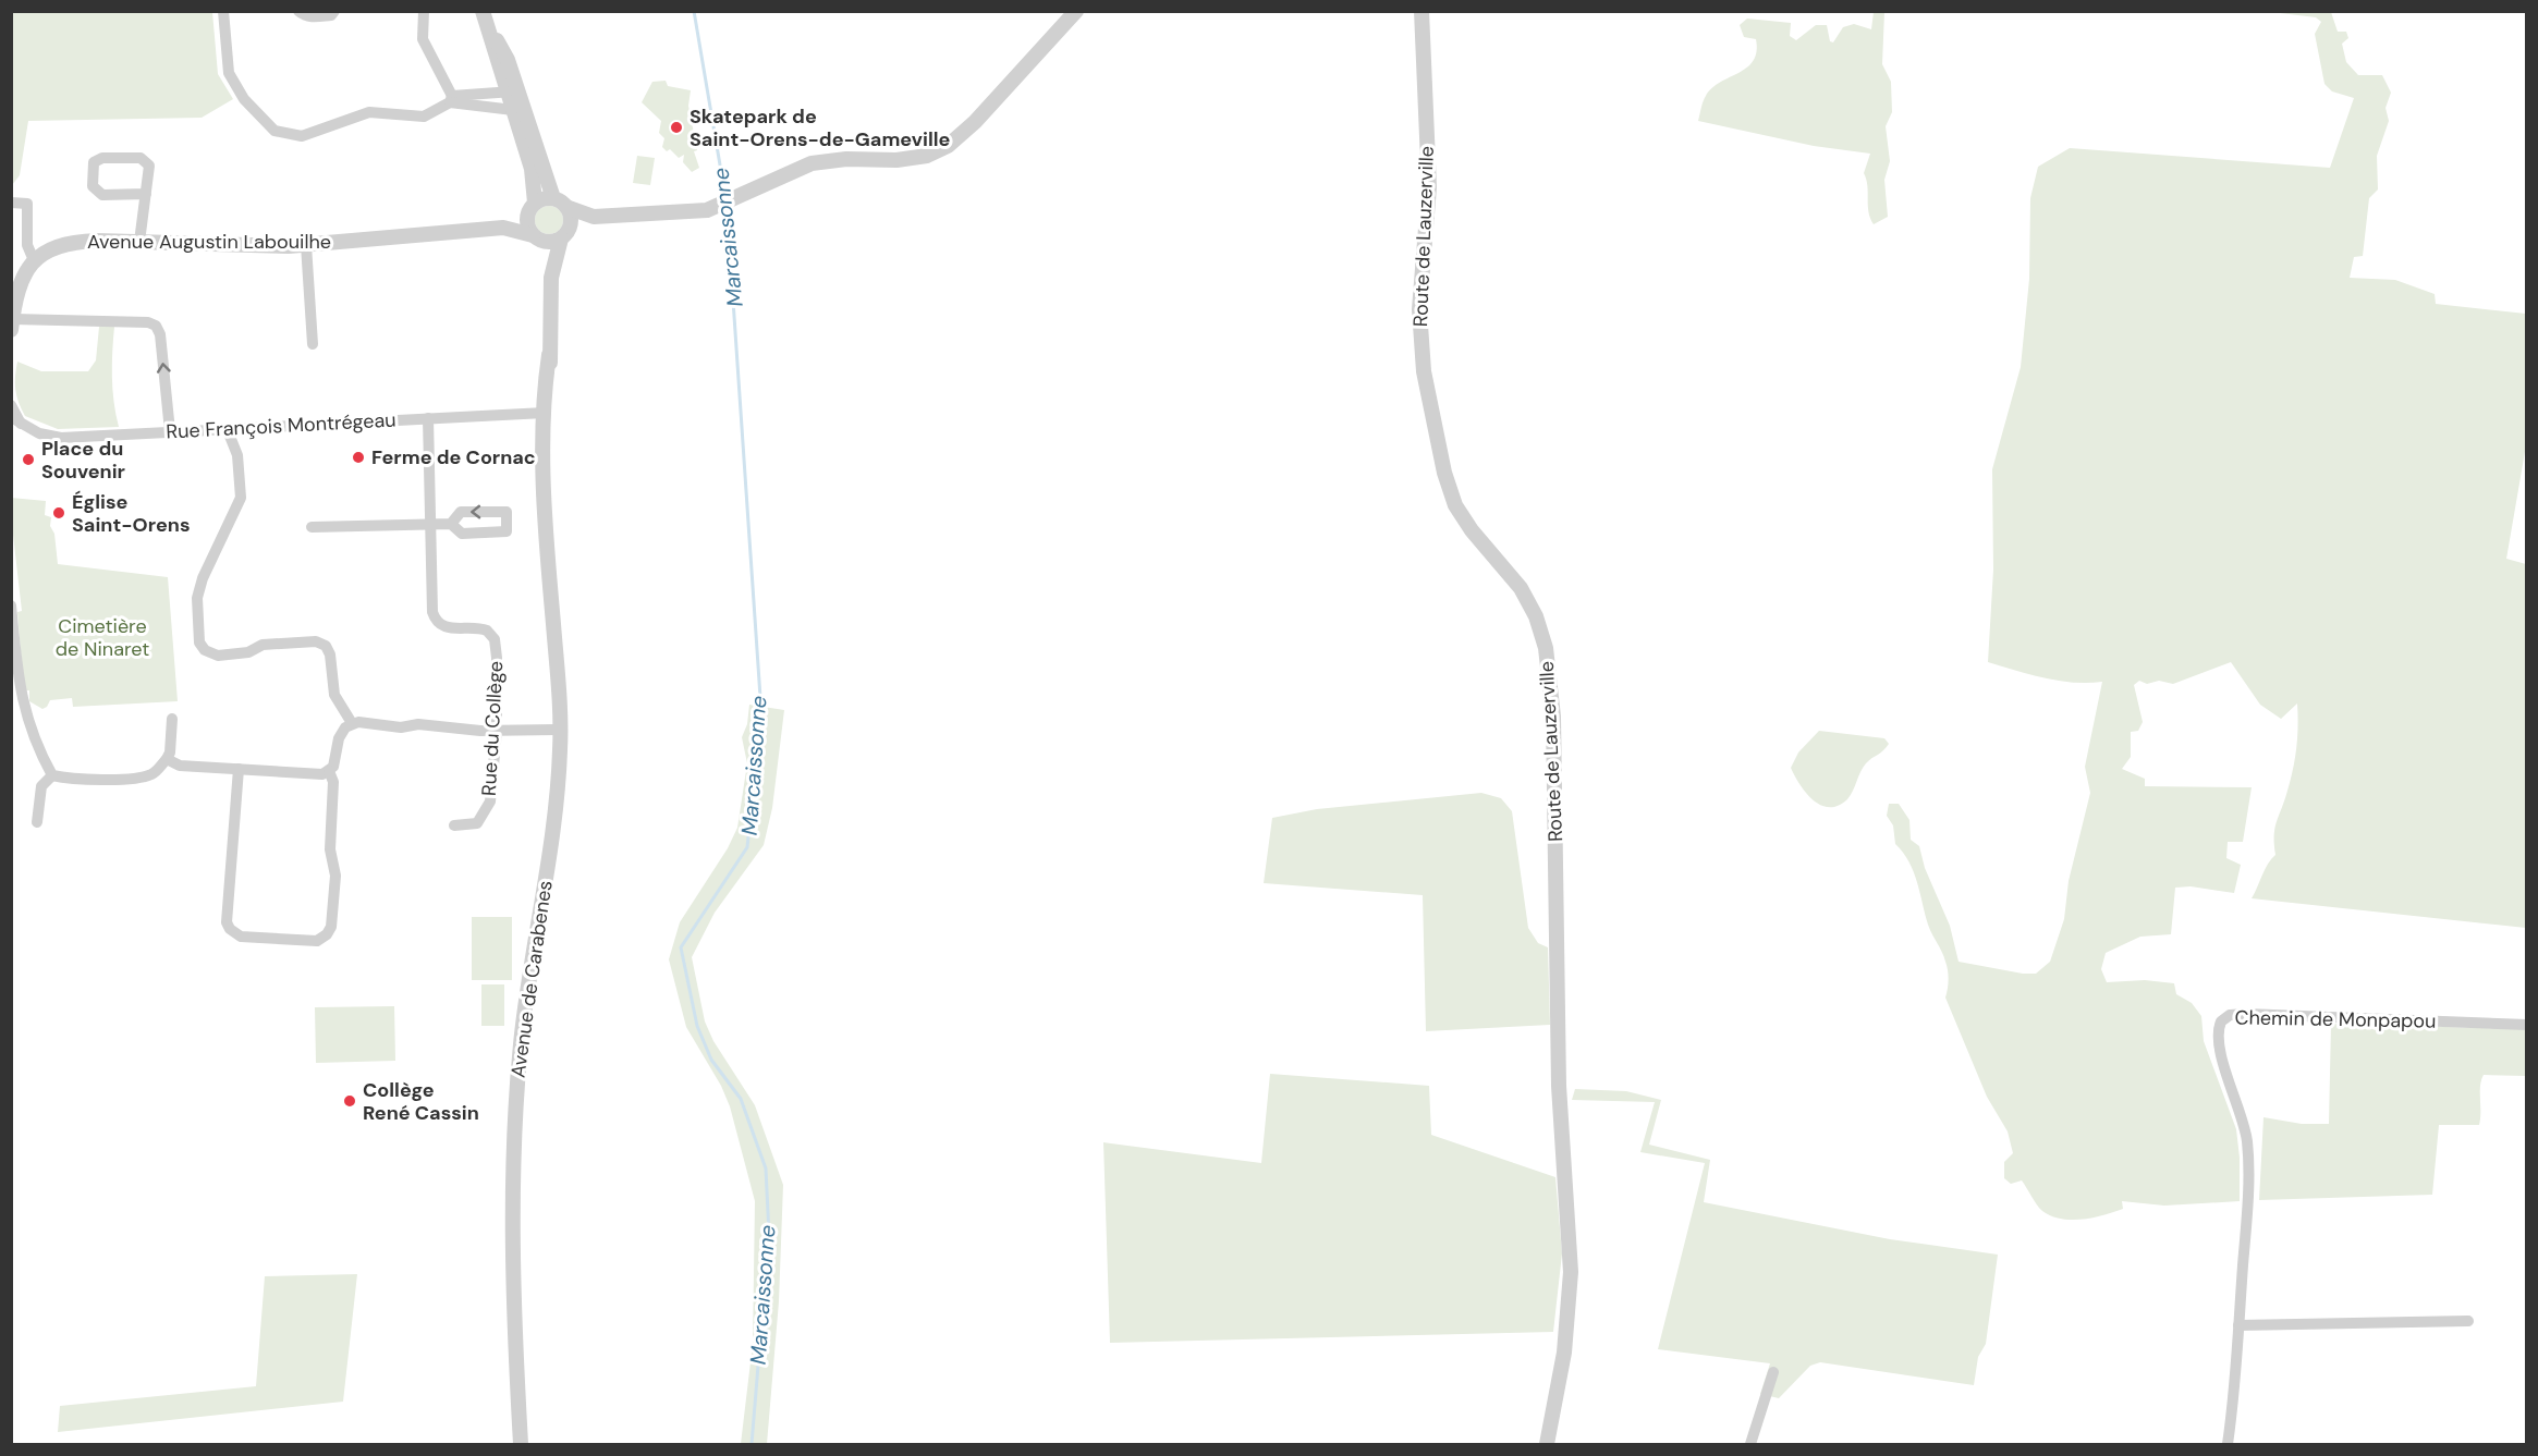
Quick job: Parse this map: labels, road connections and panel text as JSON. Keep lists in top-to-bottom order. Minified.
{"streets":{"street":["Route de Lauzerville","Avenue Augustin Labouilhe","Rue François Montrégeau","Rue du Collège","Avenue de Carabenes","Chemin de Monpapou"]},"crossings":[["Avenue Augustin Labouilhe","Avenue de Carabenes"],["Rue François Montrégeau","Rue du Collège"],["Rue François Montrégeau","Avenue de Carabenes"]],"water":["Marcaissonne"],"parks":["Cimetière de Ninaret"],"places":["Skatepark de Saint-Orens-de-Gameville","Ferme de Cornac","Place du Souvenir","Église Saint-Orens","Collège René Cassin"]}
